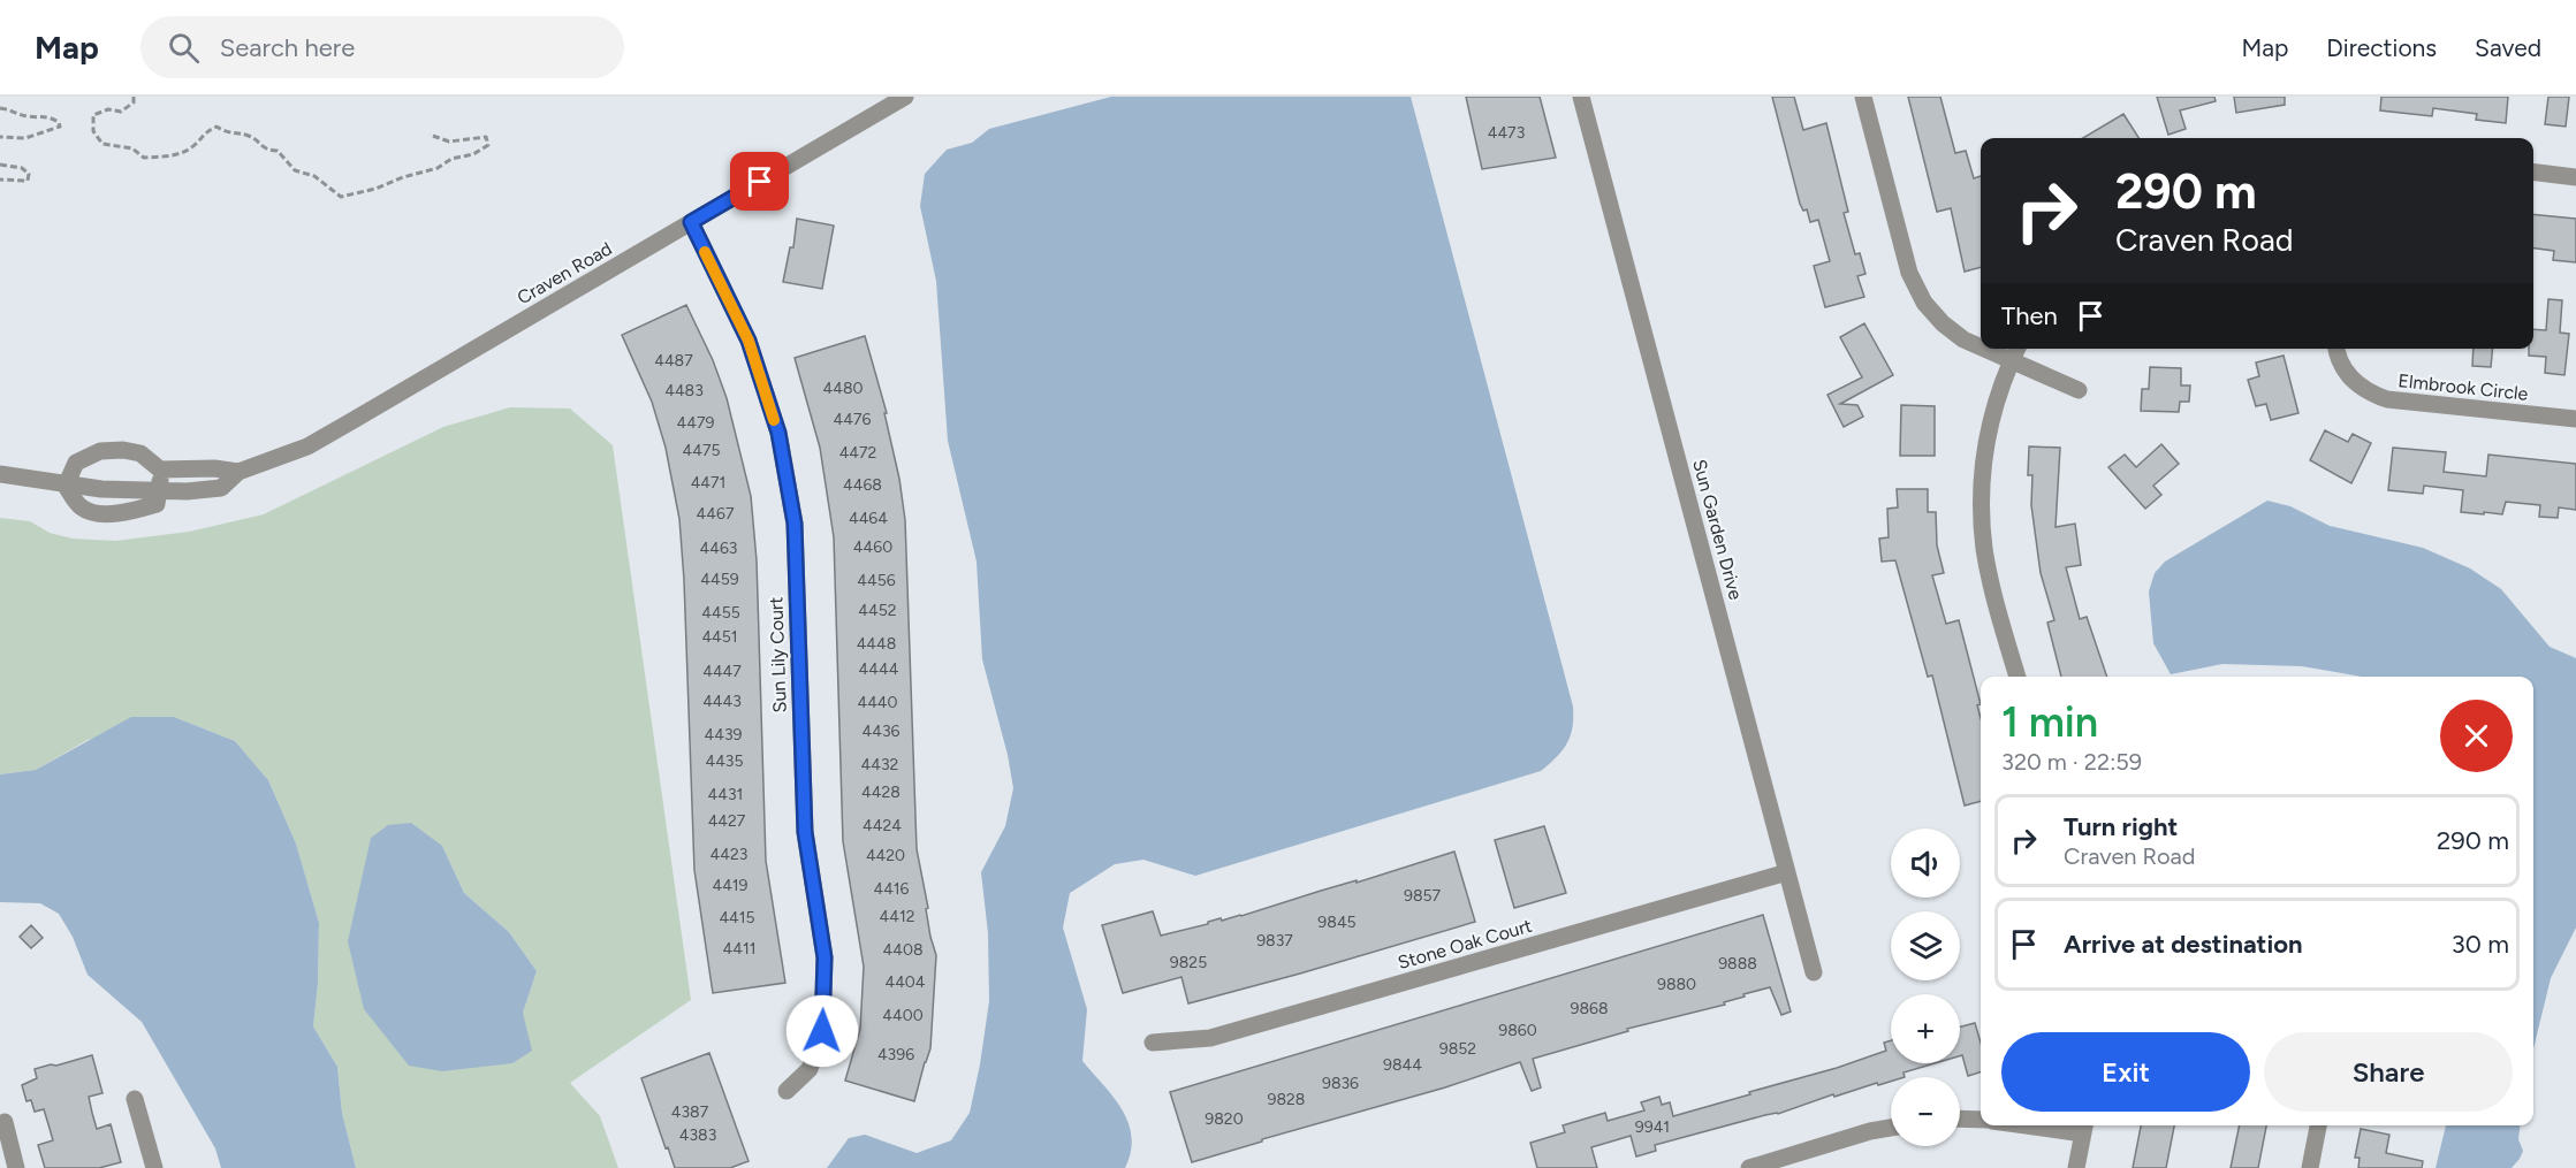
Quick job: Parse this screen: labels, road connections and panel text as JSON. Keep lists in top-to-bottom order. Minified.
{"streets":{"street":["Craven Road","Elmbrook Circle","Sun Garden Drive","Sun Lily Court","Stone Oak Court"]},"crossings":[["Craven Road","Sun Lily Court"],["Sun Garden Drive","Stone Oak Court"]],"house_numbers":["4473","4487","4480","4483","4476","4479","4475","4472","4471","4468","4467","4464","4460","4463","4459","4456","4452","4455","4451","4448","4444","4447","4443","4440","4436","4439","4435","4432","4428","4431","4427","4424","4423","4420","4419","4416","9857","4412","4415","9845","9837","4411","4408","9825","9888","4404","9880","9868","4400","9860","9852","4396","9844","9836","9828","4387","9820","9941","4383"],"page":{"header":"Map","search":"Search here","nav":["Map","Directions","Saved"],"turn":["290 m","Craven Road"],"then":"Then","heading":["1 min","320 m · 22:59"],"list":[{"name":"Turn right","note":"Craven Road","value":"290 m"},{"name":"Arrive at destination","value":"30 m"}],"map_buttons":["+","−"],"buttons":["Exit","Share"]}}
